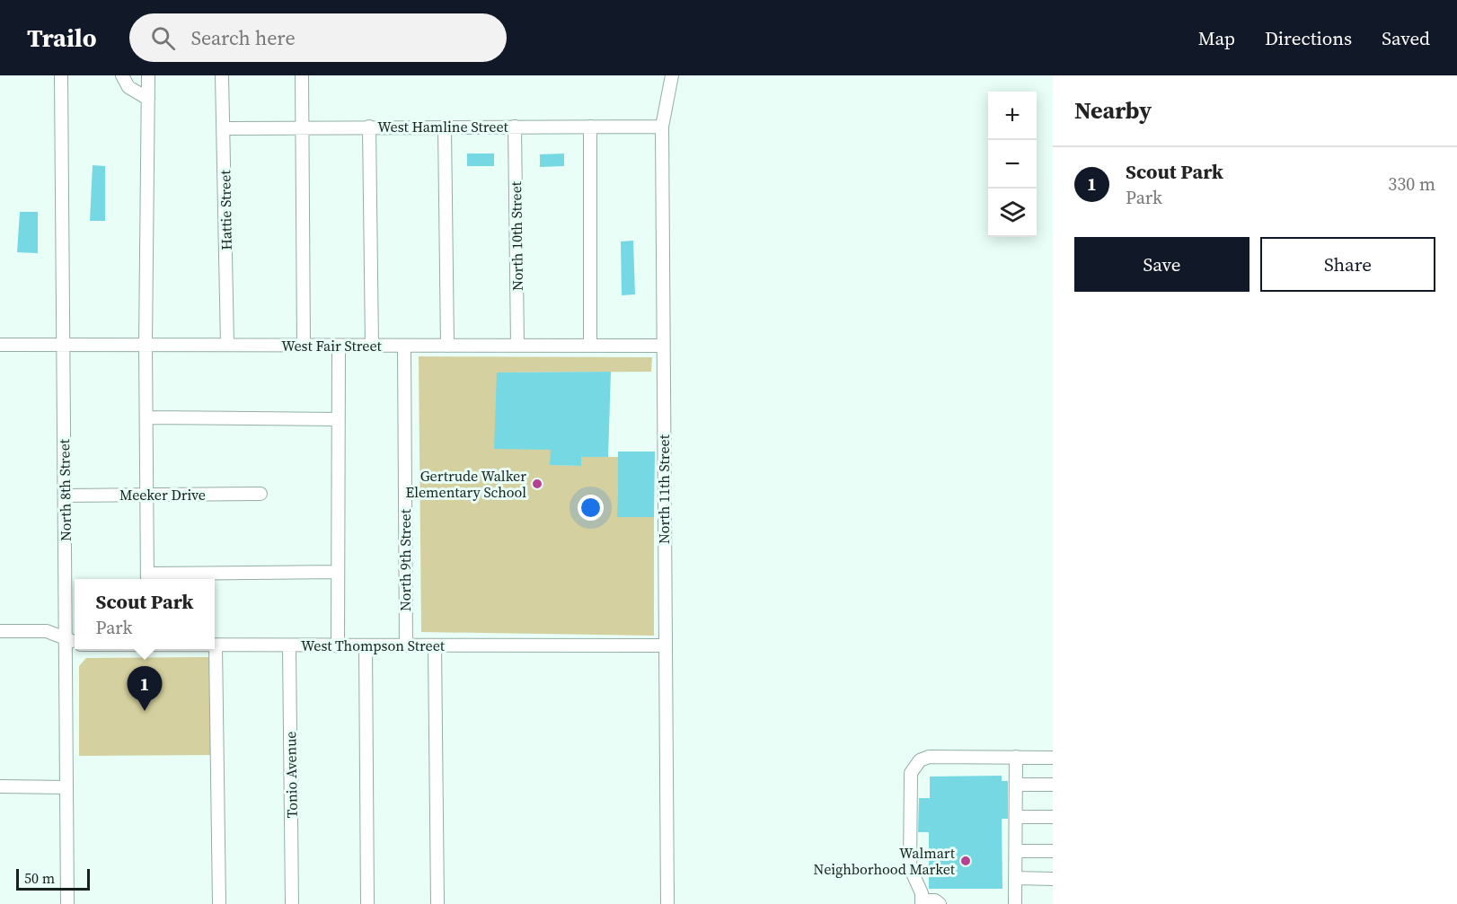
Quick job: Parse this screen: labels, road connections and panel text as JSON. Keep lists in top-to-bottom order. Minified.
{"streets":{"street":["West Hamline Street","Hattie Street","North 10th Street","West Fair Street","North 11th Street","North 8th Street","Meeker Drive","North 9th Street","West Thompson Street","Tonio Avenue"]},"crossings":[["West Hamline Street","Hattie Street"],["West Hamline Street","North 10th Street"],["West Hamline Street","North 11th Street"],["Hattie Street","West Fair Street"],["North 10th Street","West Fair Street"],["West Fair Street","North 11th Street"],["West Fair Street","North 8th Street"],["West Fair Street","North 9th Street"],["North 11th Street","West Thompson Street"],["North 8th Street","Meeker Drive"],["North 8th Street","West Thompson Street"],["North 9th Street","West Thompson Street"],["West Thompson Street","Tonio Avenue"]],"places":["Gertrude Walker Elementary School","Walmart Neighborhood Market"],"scale_bar":"50 m","page":{"header":"Trailo","search":"Search here","nav":["Map","Directions","Saved"],"heading":"Nearby","map_buttons":["+","−"],"list":[{"mark":"1","name":"Scout Park","note":"Park","value":"330 m"}],"buttons":["Save","Share"],"popup":["Scout Park","Park"],"pins":"1","scale":"50 m"}}
